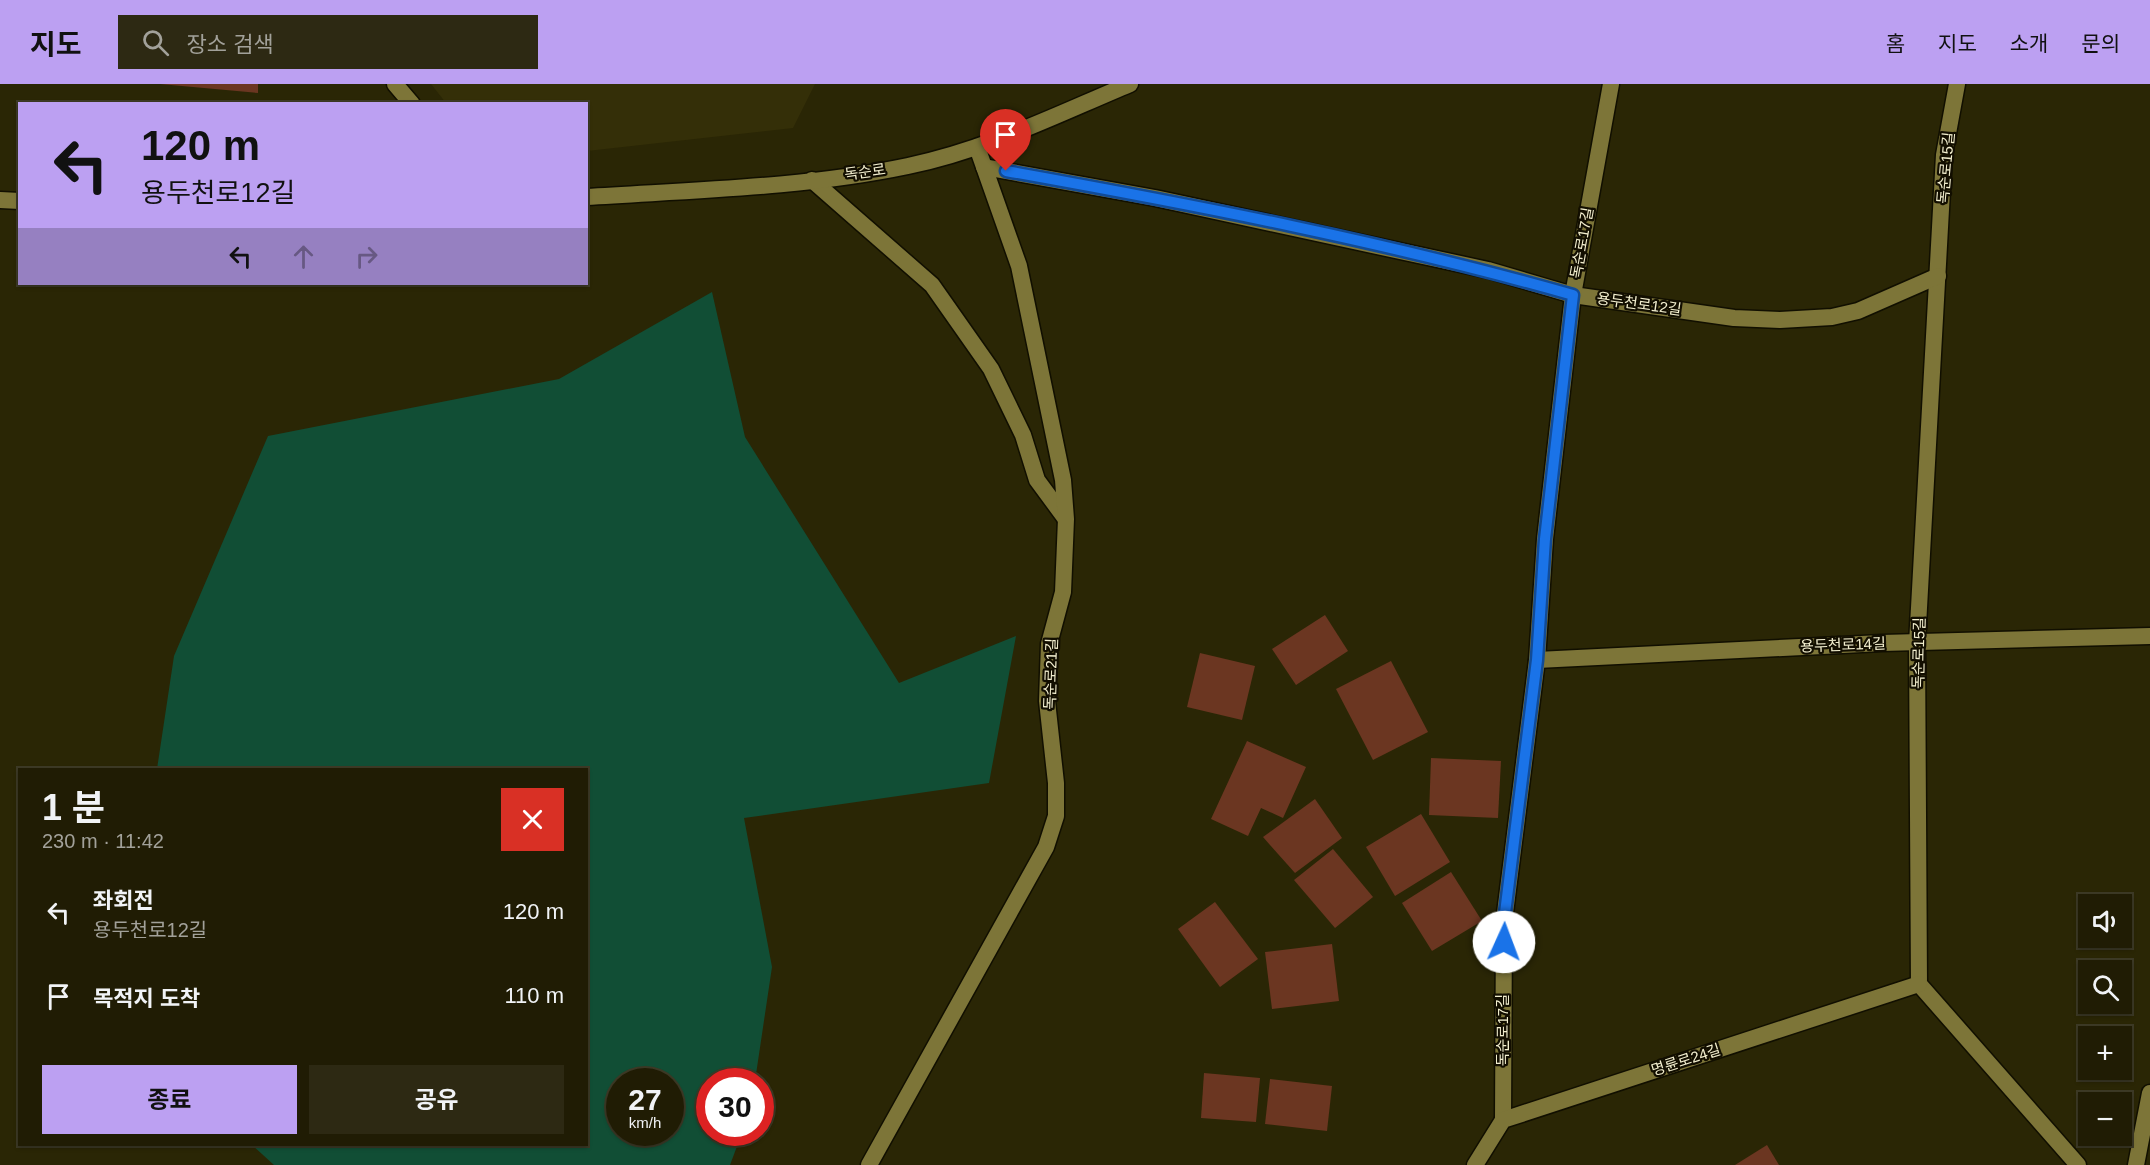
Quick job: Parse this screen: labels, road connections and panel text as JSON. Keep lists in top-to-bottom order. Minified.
{"streets":{"street":["독순로15길","독순로","독순로17길","용두천로12길","용두천로14길","독순로21길","명륜로24길"]},"crossings":[["독순로15길","용두천로12길"],["독순로15길","용두천로14길"],["독순로15길","명륜로24길"],["독순로","독순로21길"],["독순로17길","용두천로12길"],["독순로17길","용두천로14길"],["독순로17길","명륜로24길"],["용두천로12길","독순로21길"]],"page":{"header":"지도","search":"장소 검색","nav":["홈","지도","소개","문의"],"turn":["120 m","용두천로12길"],"heading":["1 분","230 m · 11:42"],"list":[{"name":"좌회전","note":"용두천로12길","value":"120 m"},{"name":"목적지 도착","value":"110 m"}],"map_buttons":["+","−"],"buttons":["종료","공유"],"speed":"27 km/h","limit":"30"}}
